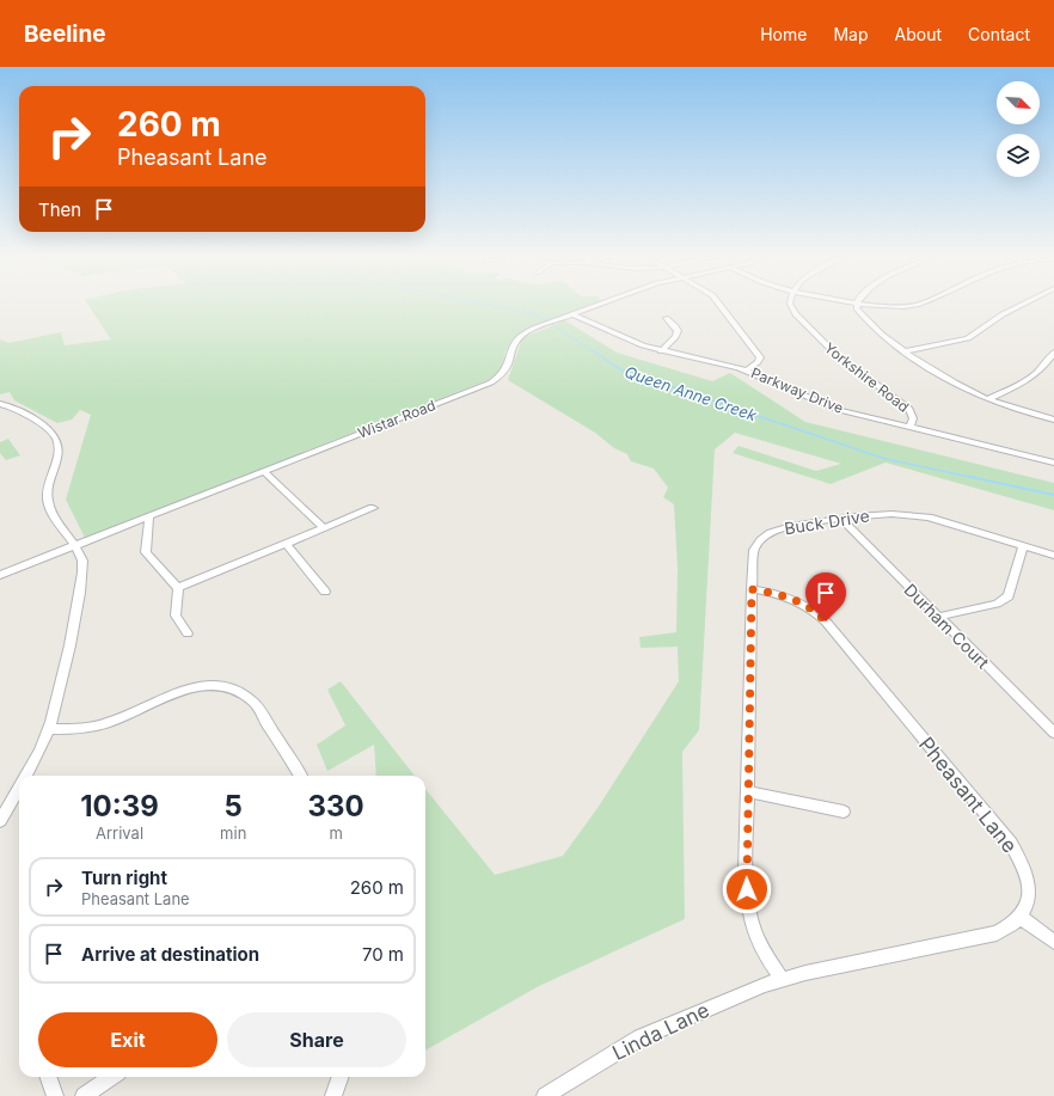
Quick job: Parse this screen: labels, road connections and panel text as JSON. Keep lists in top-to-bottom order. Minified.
{"streets":{"street":["Yorkshire Road","Parkway Drive","Wistar Road","Buck Drive","Durham Court","Pheasant Lane","Linda Lane"]},"crossings":[["Yorkshire Road","Parkway Drive"],["Parkway Drive","Wistar Road"],["Buck Drive","Durham Court"],["Buck Drive","Pheasant Lane"],["Buck Drive","Linda Lane"]],"water":["Queen Anne Creek"],"north":"bottom right","page":{"header":"Beeline","nav":["Home","Map","About","Contact"],"turn":["260 m","Pheasant Lane"],"then":"Then","eta":["10:39","Arrival","5","min","330","m"],"list":[{"name":"Turn right","note":"Pheasant Lane","value":"260 m"},{"name":"Arrive at destination","value":"70 m"}],"buttons":["Exit","Share"]}}
